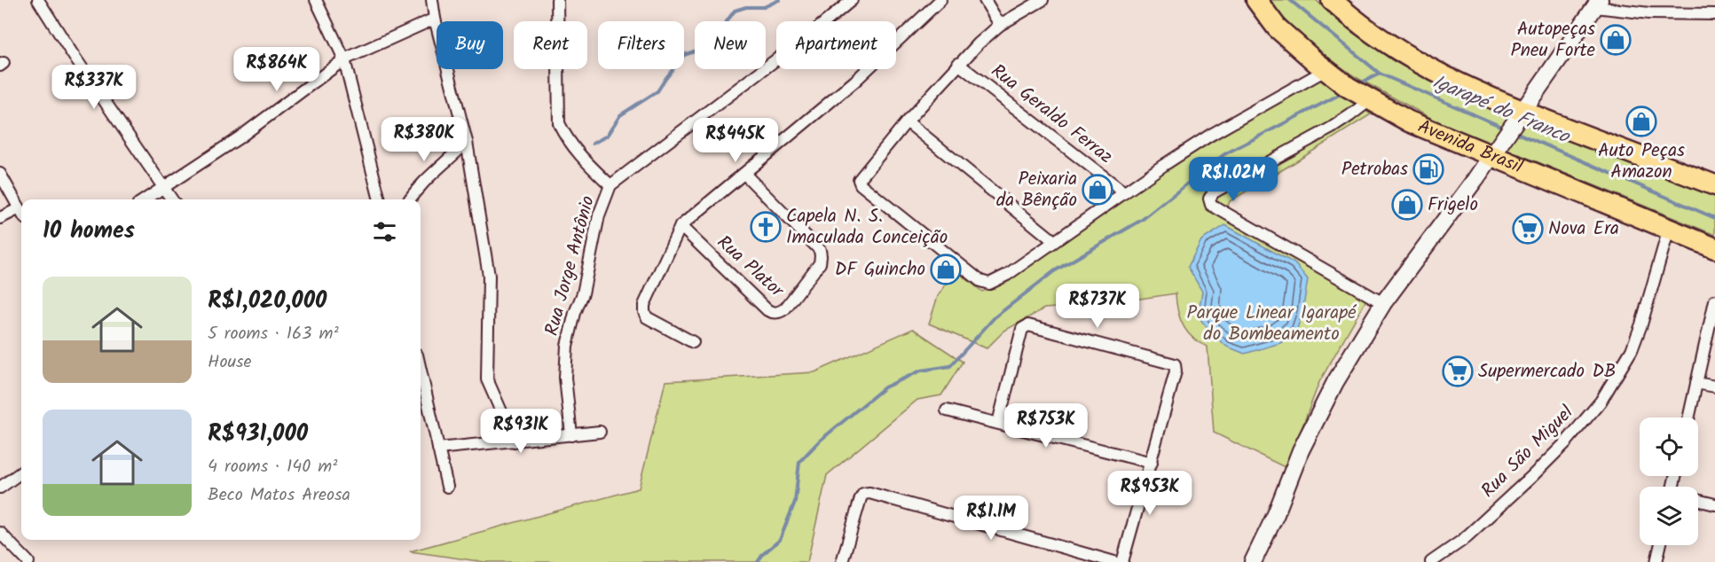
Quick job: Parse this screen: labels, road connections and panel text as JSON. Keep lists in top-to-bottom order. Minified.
{"streets":{"highway":["Avenida Brasil"],"street":["Rua Geraldo Ferraz","Rua Jorge Antônio","Rua Plator","Rua São Miguel"]},"crossings":[["Avenida Brasil","Rua São Miguel"]],"water":["Igarapé do Franco"],"parks":["Parque Linear Igarapé do Bombeamento"],"places":{"shop":["Autopeças Pneu Forte","Auto Peças Amazon","Peixaria da Bênção","Frigelo","DF Guincho"],"fuel station":["Petrobas"],"church":["Capela N. S. Imaculada Conceição"],"supermarket":["Nova Era","Supermercado DB"]},"page":{"chip":["Buy","Rent","Filters","New","Apartment"],"price":["R$864K","R$337K","R$380K","R$445K","R$1.02M","R$737K","R$753K","R$931K","R$953K","R$1.1M"],"heading":"10 homes","list":[{"name":"R$1,020,000","note":"5 rooms · 163 m² · House"},{"name":"R$931,000","note":"4 rooms · 140 m² · Beco Matos Areosa"}]}}
